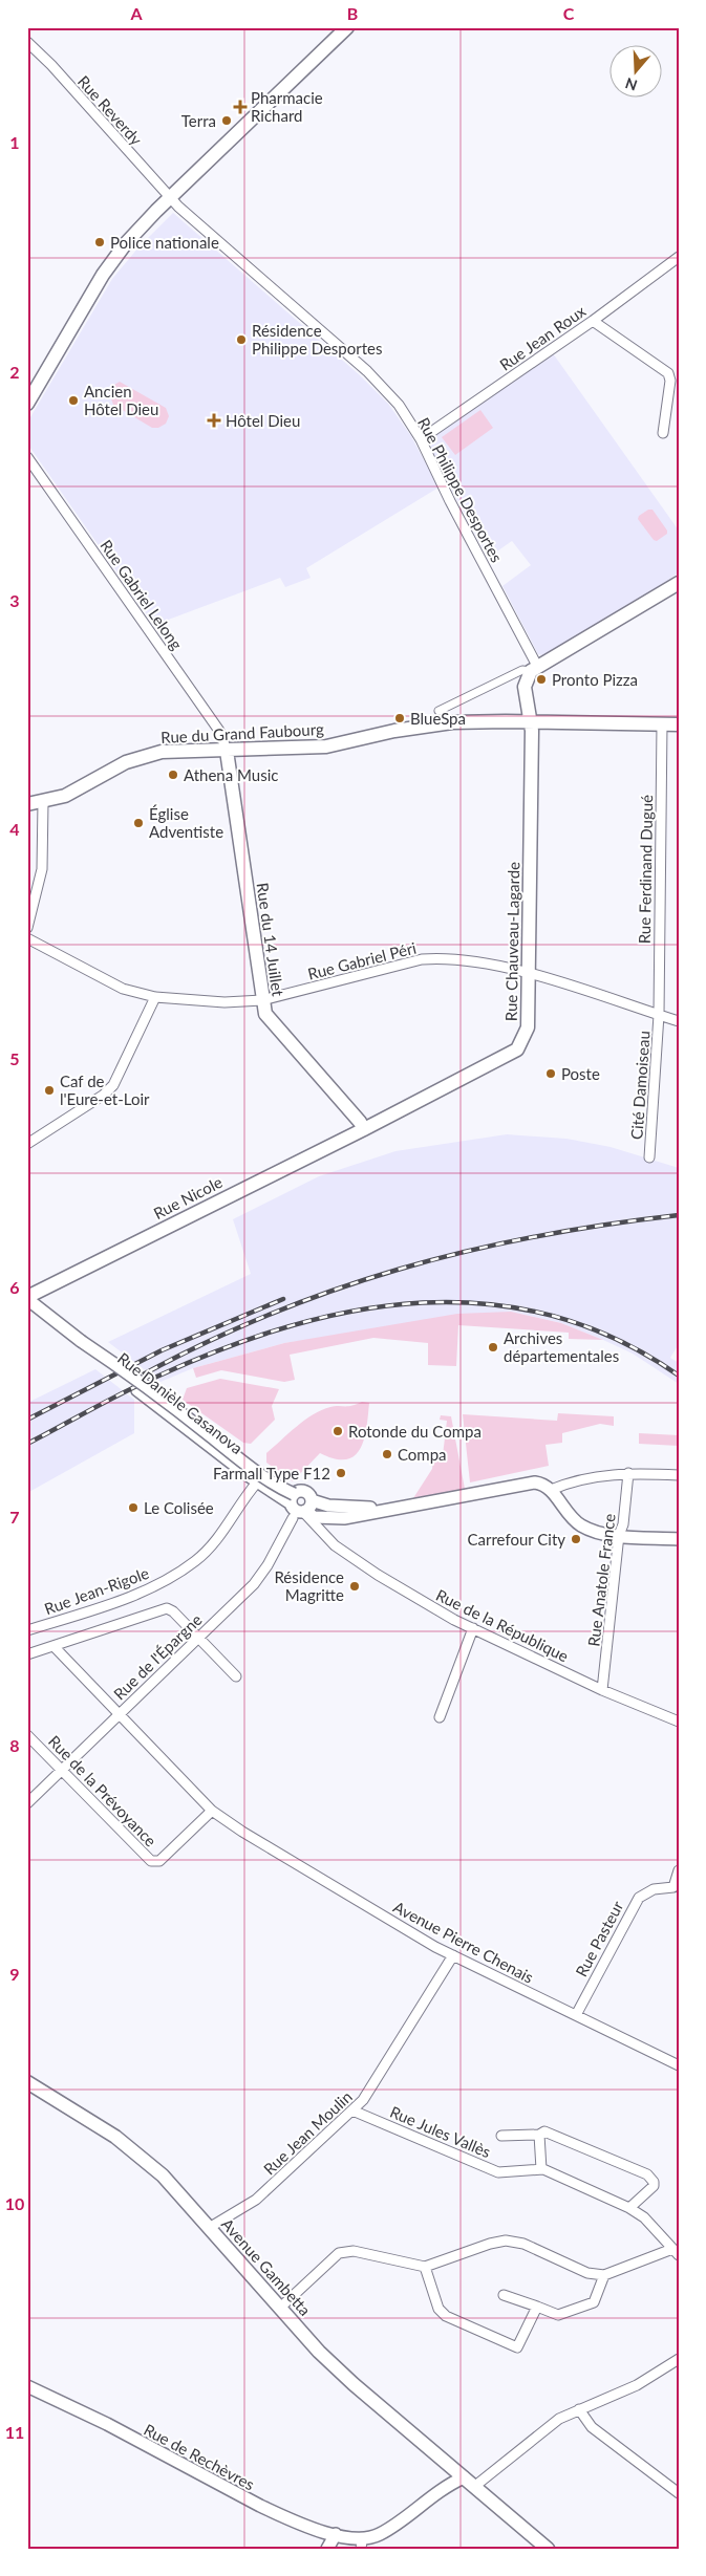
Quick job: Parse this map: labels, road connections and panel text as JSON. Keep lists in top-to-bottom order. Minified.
{"streets":{"main road":["Rue du Grand Faubourg","Rue du 14 Juillet","Rue Chauveau-Lagarde","Rue Nicole","Avenue Gambetta"],"street":["Rue Reverdy","Rue Jean Roux","Rue Philippe Desportes","Rue Gabriel Lelong","Rue Ferdinand Dugué","Rue Gabriel Péri","Cité Damoiseau","Rue Danièle Casanova","Rue Anatole France","Rue Jean-Rigole","Rue de la République","Rue de l'Épargne","Rue de la Prévoyance","Rue Pasteur","Avenue Pierre Chenais","Rue Jules Vallès","Rue Jean Moulin","Rue de Rechèvres"]},"crossings":[["Rue Reverdy","Rue Philippe Desportes"],["Rue Jean Roux","Rue Philippe Desportes"],["Rue Gabriel Lelong","Rue du Grand Faubourg"],["Rue Gabriel Lelong","Rue du 14 Juillet"],["Rue du Grand Faubourg","Rue Ferdinand Dugué"],["Rue du Grand Faubourg","Rue du 14 Juillet"],["Rue du Grand Faubourg","Rue Chauveau-Lagarde"],["Rue Ferdinand Dugué","Rue Gabriel Péri"],["Rue Ferdinand Dugué","Cité Damoiseau"],["Rue du 14 Juillet","Rue Chauveau-Lagarde"],["Rue du 14 Juillet","Rue Gabriel Péri"],["Rue du 14 Juillet","Rue Nicole"],["Rue Chauveau-Lagarde","Rue Gabriel Péri"],["Rue Chauveau-Lagarde","Rue Nicole"],["Rue Gabriel Péri","Cité Damoiseau"],["Rue Nicole","Rue Danièle Casanova"],["Rue Danièle Casanova","Rue Jean-Rigole"],["Rue Danièle Casanova","Rue de la République"],["Rue Danièle Casanova","Rue de l'Épargne"],["Rue Anatole France","Rue de la République"],["Rue de la République","Rue de l'Épargne"],["Rue de l'Épargne","Rue de la Prévoyance"],["Rue de l'Épargne","Avenue Pierre Chenais"],["Rue de la Prévoyance","Avenue Pierre Chenais"],["Rue Pasteur","Avenue Pierre Chenais"],["Avenue Pierre Chenais","Rue Jean Moulin"],["Rue Jules Vallès","Rue Jean Moulin"],["Rue Jean Moulin","Avenue Gambetta"]],"places":{"health":["Pharmacie Richard","Hôtel Dieu"],"other":["Terra","Police nationale","Résidence Philippe Desportes","Ancien Hôtel Dieu","Pronto Pizza","BlueSpa","Athena Music","Église Adventiste","Poste","Caf de l'Eure-et-Loir","Archives départementales","Rotonde du Compa","Compa","Farmall Type F12","Le Colisée","Carrefour City","Résidence Magritte"]},"north":"bottom","grid":{"columns":["A","B","C"],"rows":["1","2","3","4","5","6","7","8","9","10","11"]}}
